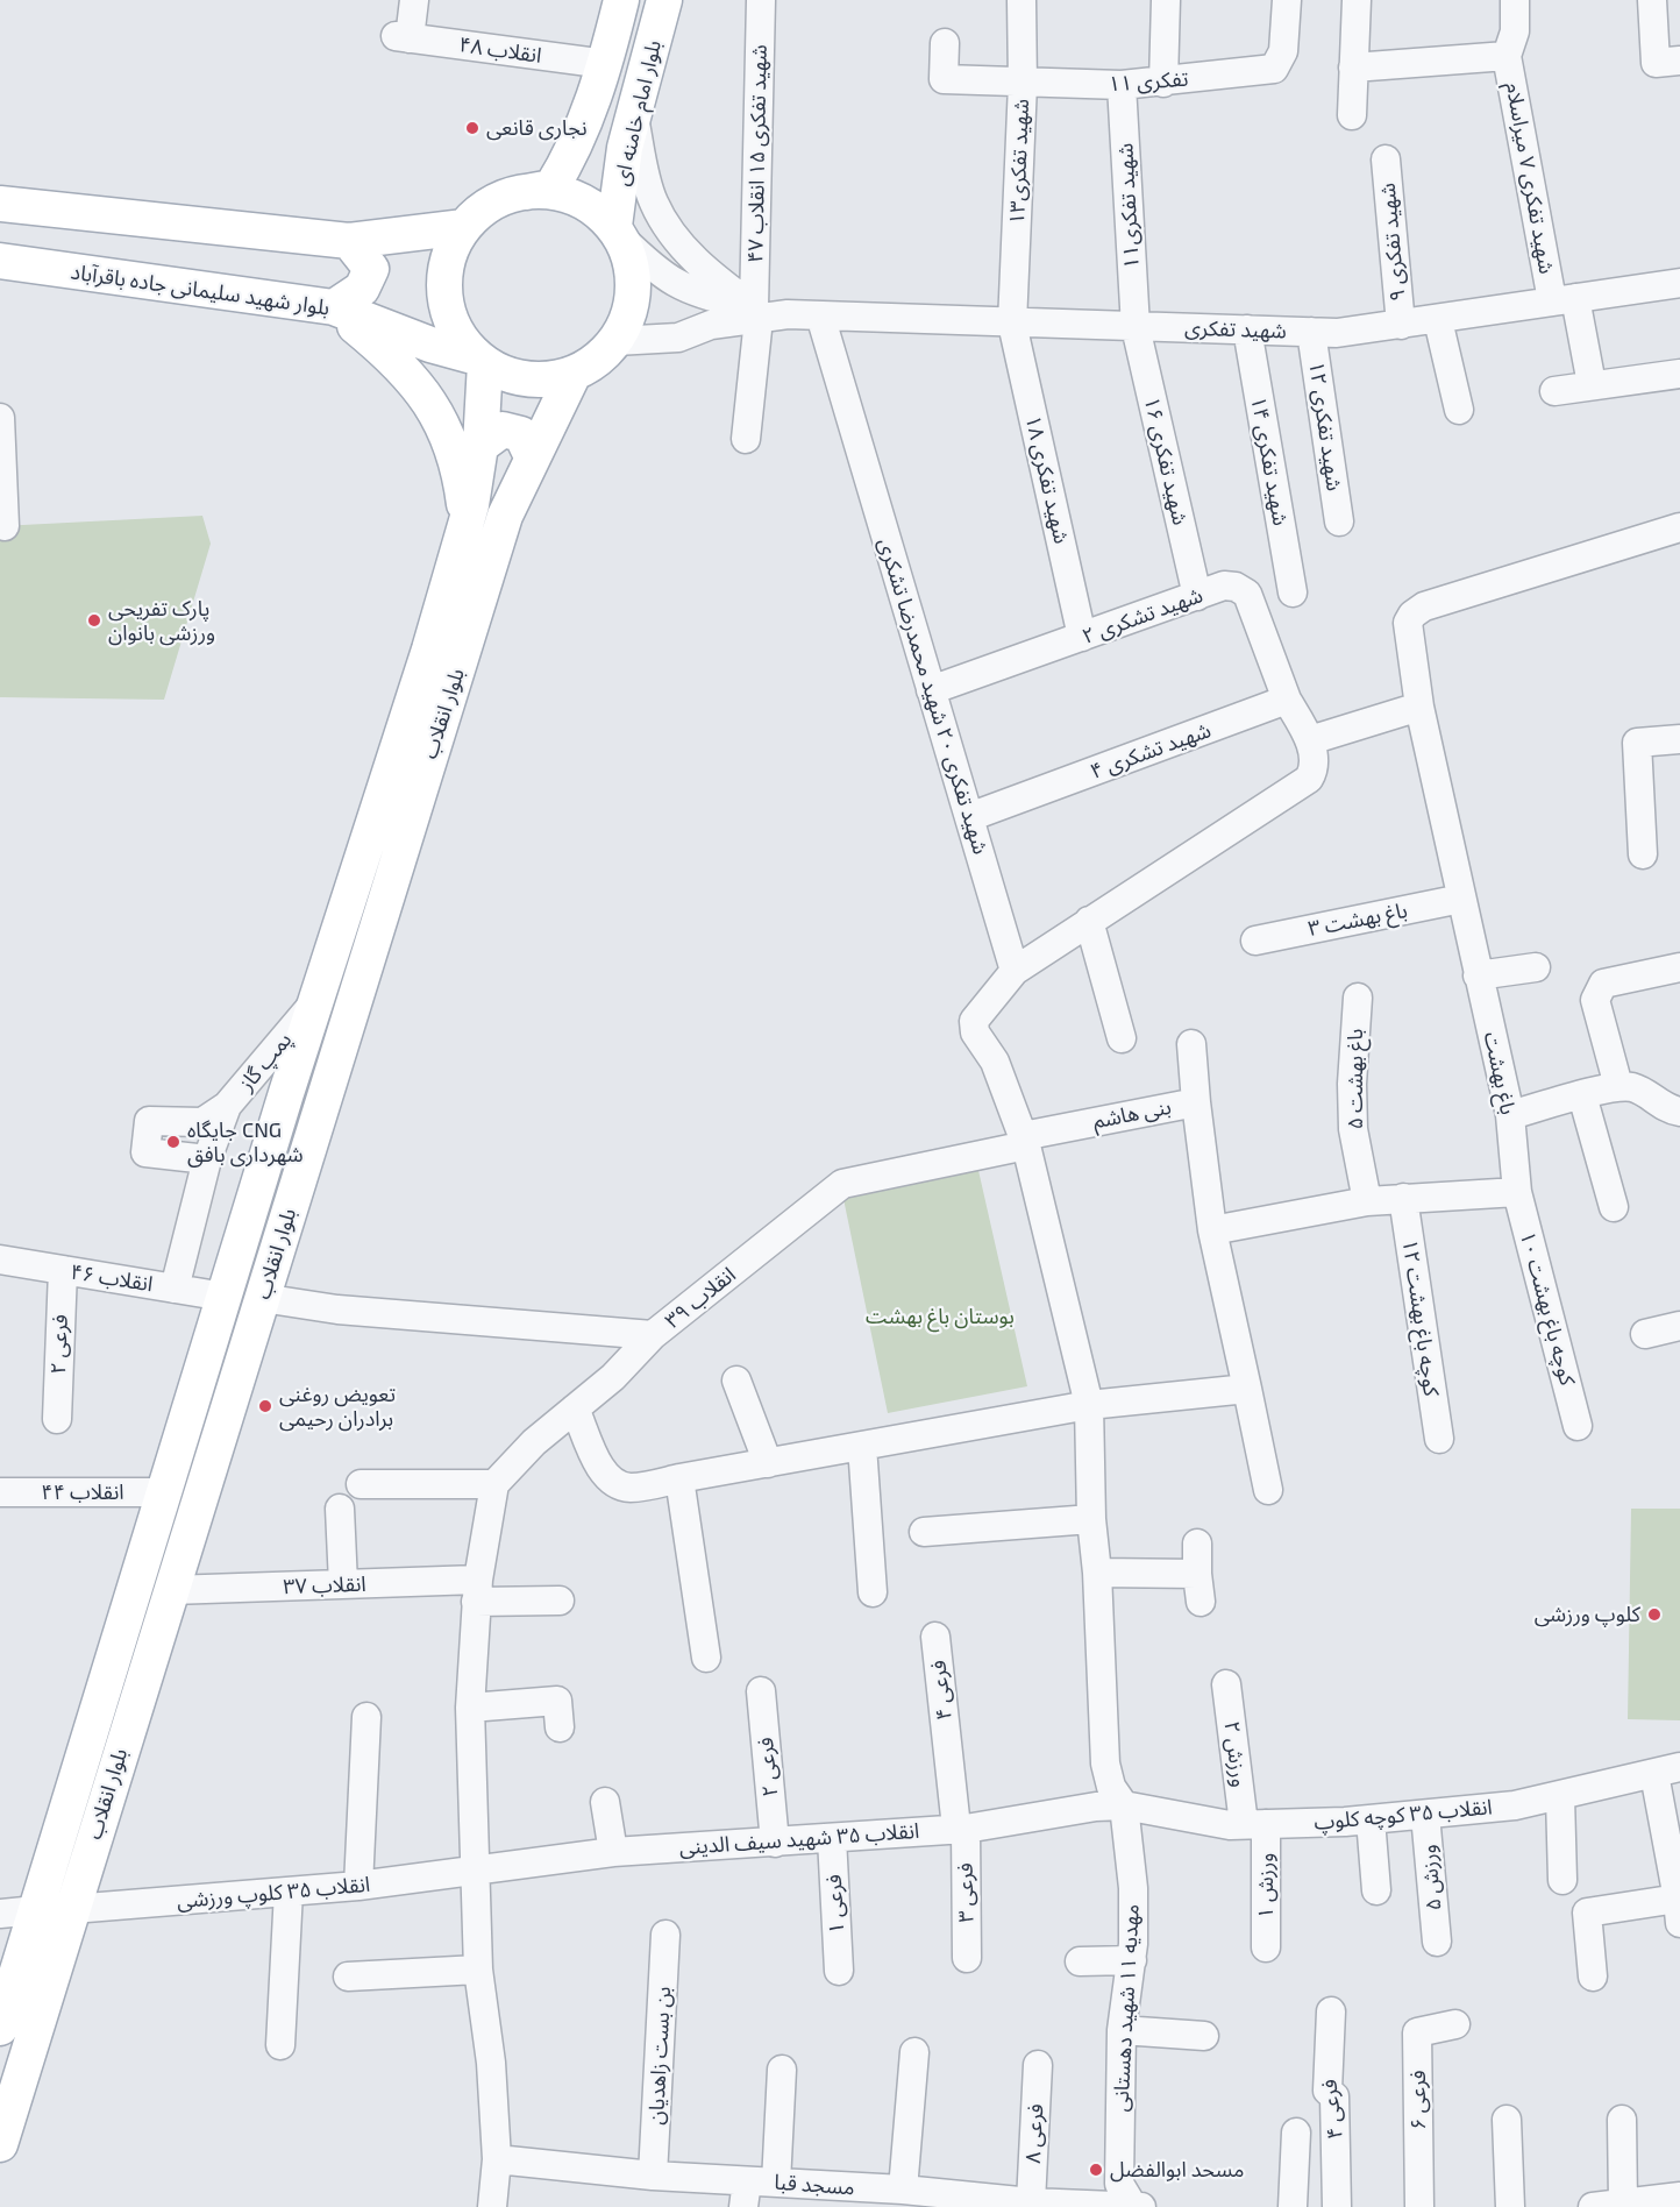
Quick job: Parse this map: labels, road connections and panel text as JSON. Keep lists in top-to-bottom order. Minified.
{"streets":{"main road":["بلوار امام خامنه ای","بلوار شهید سلیمانی جاده باقرآباد","بلوار انقلاب"],"street":["انقلاب ۴۸","تفکری ۱۱","شهید تفکری ۱۵ انقلاب ۴۷","شهید تفکری۱۳","شهید تفکری ۷ میراسلام","شهید تفکری۱۱","شهید تفکری ۹","شهید تفکری","شهید تفکری ۱۲","شهید تفکری ۱۶","شهید تفکری ۱۴","شهید تفکری ۱۸","شهید تشکری ۲","شهید تفکری ۲۰ شهید محمدرضا تشکری","شهید تشکری ۴","باغ بهشت ۳","پمپ گاز","باغ بهشت","باغ بهشت ۵","بنی هاشم","انقلاب ۴۶","انقلاب ۳۹","کوچه باغ بهشت ۱۰","کوچه باغ بهشت ۱۲","فرعی ۲","انقلاب ۴۴","انقلاب ۳۷","فرعی ۴","ورزش ۲","انقلاب ۳۵ کوچه کلوپ","انقلاب ۳۵ شهید سیف الدینی","ورزش ۵","ورزش ۱","انقلاب ۳۵ کلوپ ورزشی","فرعی ۳","فرعی ۱","مهدیه ۱۱ شهید دهستانی","بن بست زاهدیان","فرعی ۶","فرعی ۸","مسجد قبا"]},"crossings":[["انقلاب ۴۸","بلوار امام خامنه ای"],["تفکری ۱۱","شهید تفکری۱۳"],["تفکری ۱۱","شهید تفکری۱۱"],["بلوار امام خامنه ای","بلوار شهید سلیمانی جاده باقرآباد"],["بلوار امام خامنه ای","شهید تفکری"],["بلوار امام خامنه ای","بلوار انقلاب"],["شهید تفکری ۱۵ انقلاب ۴۷","شهید تفکری"],["شهید تفکری۱۳","شهید تفکری"],["شهید تفکری۱۳","شهید تفکری ۱۸"],["شهید تفکری ۷ میراسلام","شهید تفکری"],["شهید تفکری۱۱","شهید تفکری"],["شهید تفکری۱۱","شهید تفکری ۱۶"],["شهید تفکری ۹","شهید تفکری"],["بلوار شهید سلیمانی جاده باقرآباد","شهید تفکری"],["بلوار شهید سلیمانی جاده باقرآباد","بلوار انقلاب"],["شهید تفکری","شهید تفکری ۱۲"],["شهید تفکری","شهید تفکری ۱۶"],["شهید تفکری","شهید تفکری ۱۴"],["شهید تفکری","شهید تفکری ۱۸"],["شهید تفکری","شهید تفکری ۲۰ شهید محمدرضا تشکری"],["شهید تفکری","بلوار انقلاب"],["شهید تفکری ۱۶","شهید تشکری ۲"],["شهید تفکری ۱۸","شهید تشکری ۲"],["شهید تشکری ۲","شهید تفکری ۲۰ شهید محمدرضا تشکری"],["شهید تشکری ۲","شهید تشکری ۴"],["شهید تفکری ۲۰ شهید محمدرضا تشکری","شهید تشکری ۴"],["بلوار انقلاب","پمپ گاز"],["بلوار انقلاب","انقلاب ۴۶"],["بلوار انقلاب","انقلاب ۳۹"],["بلوار انقلاب","انقلاب ۴۴"],["بلوار انقلاب","انقلاب ۳۷"],["بلوار انقلاب","انقلاب ۳۵ کلوپ ورزشی"],["باغ بهشت ۳","باغ بهشت"],["پمپ گاز","انقلاب ۴۶"],["باغ بهشت","کوچه باغ بهشت ۱۰"],["بنی هاشم","انقلاب ۳۹"],["انقلاب ۴۶","فرعی ۲"],["فرعی ۲","انقلاب ۳۵ شهید سیف الدینی"],["فرعی ۴","انقلاب ۳۵ شهید سیف الدینی"],["فرعی ۴","فرعی ۳"],["ورزش ۲","انقلاب ۳۵ کوچه کلوپ"],["ورزش ۲","ورزش ۱"],["انقلاب ۳۵ کوچه کلوپ","انقلاب ۳۵ شهید سیف الدینی"],["انقلاب ۳۵ کوچه کلوپ","ورزش ۵"],["انقلاب ۳۵ کوچه کلوپ","ورزش ۱"],["انقلاب ۳۵ کوچه کلوپ","مهدیه ۱۱ شهید دهستانی"],["انقلاب ۳۵ شهید سیف الدینی","انقلاب ۳۵ کلوپ ورزشی"],["انقلاب ۳۵ شهید سیف الدینی","فرعی ۳"],["انقلاب ۳۵ شهید سیف الدینی","فرعی ۱"],["انقلاب ۳۵ شهید سیف الدینی","مهدیه ۱۱ شهید دهستانی"],["مهدیه ۱۱ شهید دهستانی","مسجد قبا"],["بن بست زاهدیان","مسجد قبا"],["فرعی ۸","مسجد قبا"]],"parks":["بوستان باغ بهشت"],"places":["نجاری قانعی","پارک تفریحی ورزشی بانوان","جایگاه CNG شهرداری بافق","تعویض روغنی برادران رحیمی","کلوپ ورزشی","مسحد ابوالفضل"]}
